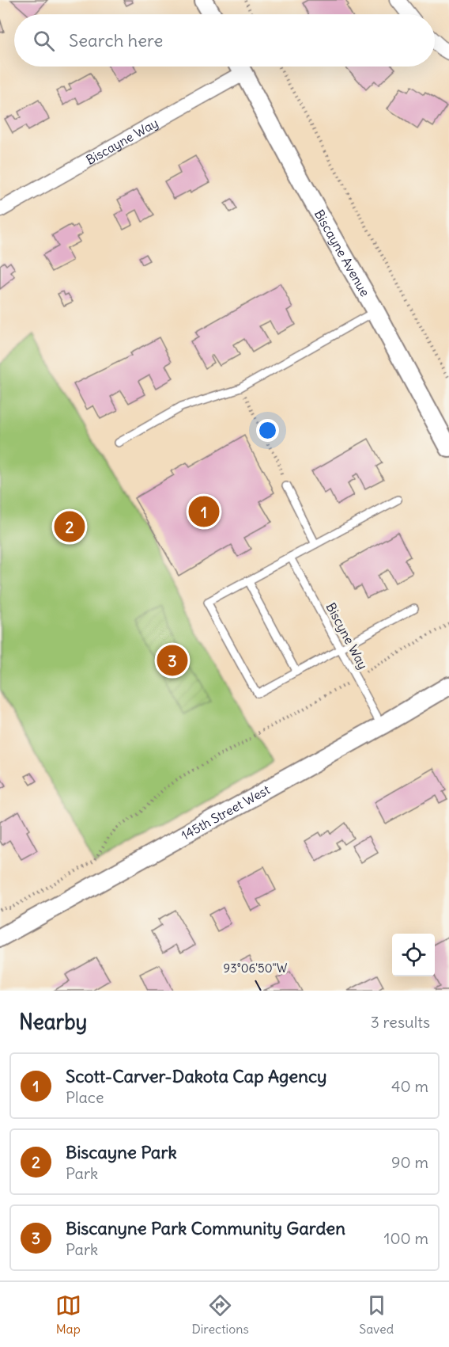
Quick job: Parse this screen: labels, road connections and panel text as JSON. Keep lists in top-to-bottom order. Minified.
{"streets":{"street":["Biscayne Way","Biscayne Avenue","145th Street West"],"lane":["Biscyne Way"]},"crossings":[["Biscyne Way","145th Street West"]],"page":{"search":"Search here","pins":["1","2","3"],"heading":["Nearby","3 results"],"list":[{"mark":"1","name":"Scott-Carver-Dakota Cap Agency","note":"Place","value":"40 m"},{"mark":"2","name":"Biscayne Park","note":"Park","value":"90 m"},{"mark":"3","name":"Biscanyne Park Community Garden","note":"Park","value":"100 m"}],"nav":["Map","Directions","Saved"]},"coordinates":["93°06'50\"W"]}
